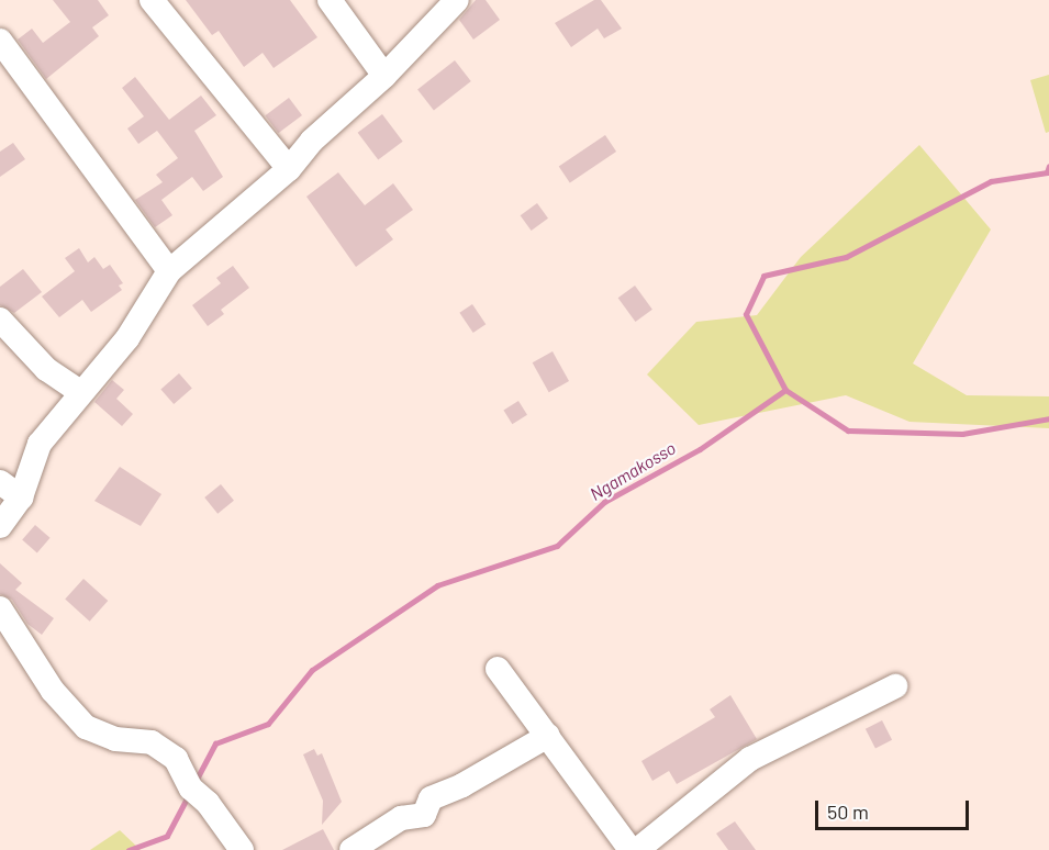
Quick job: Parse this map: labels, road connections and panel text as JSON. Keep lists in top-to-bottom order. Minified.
{"water":["Ngamakosso"],"scale_bar":"50 m"}
